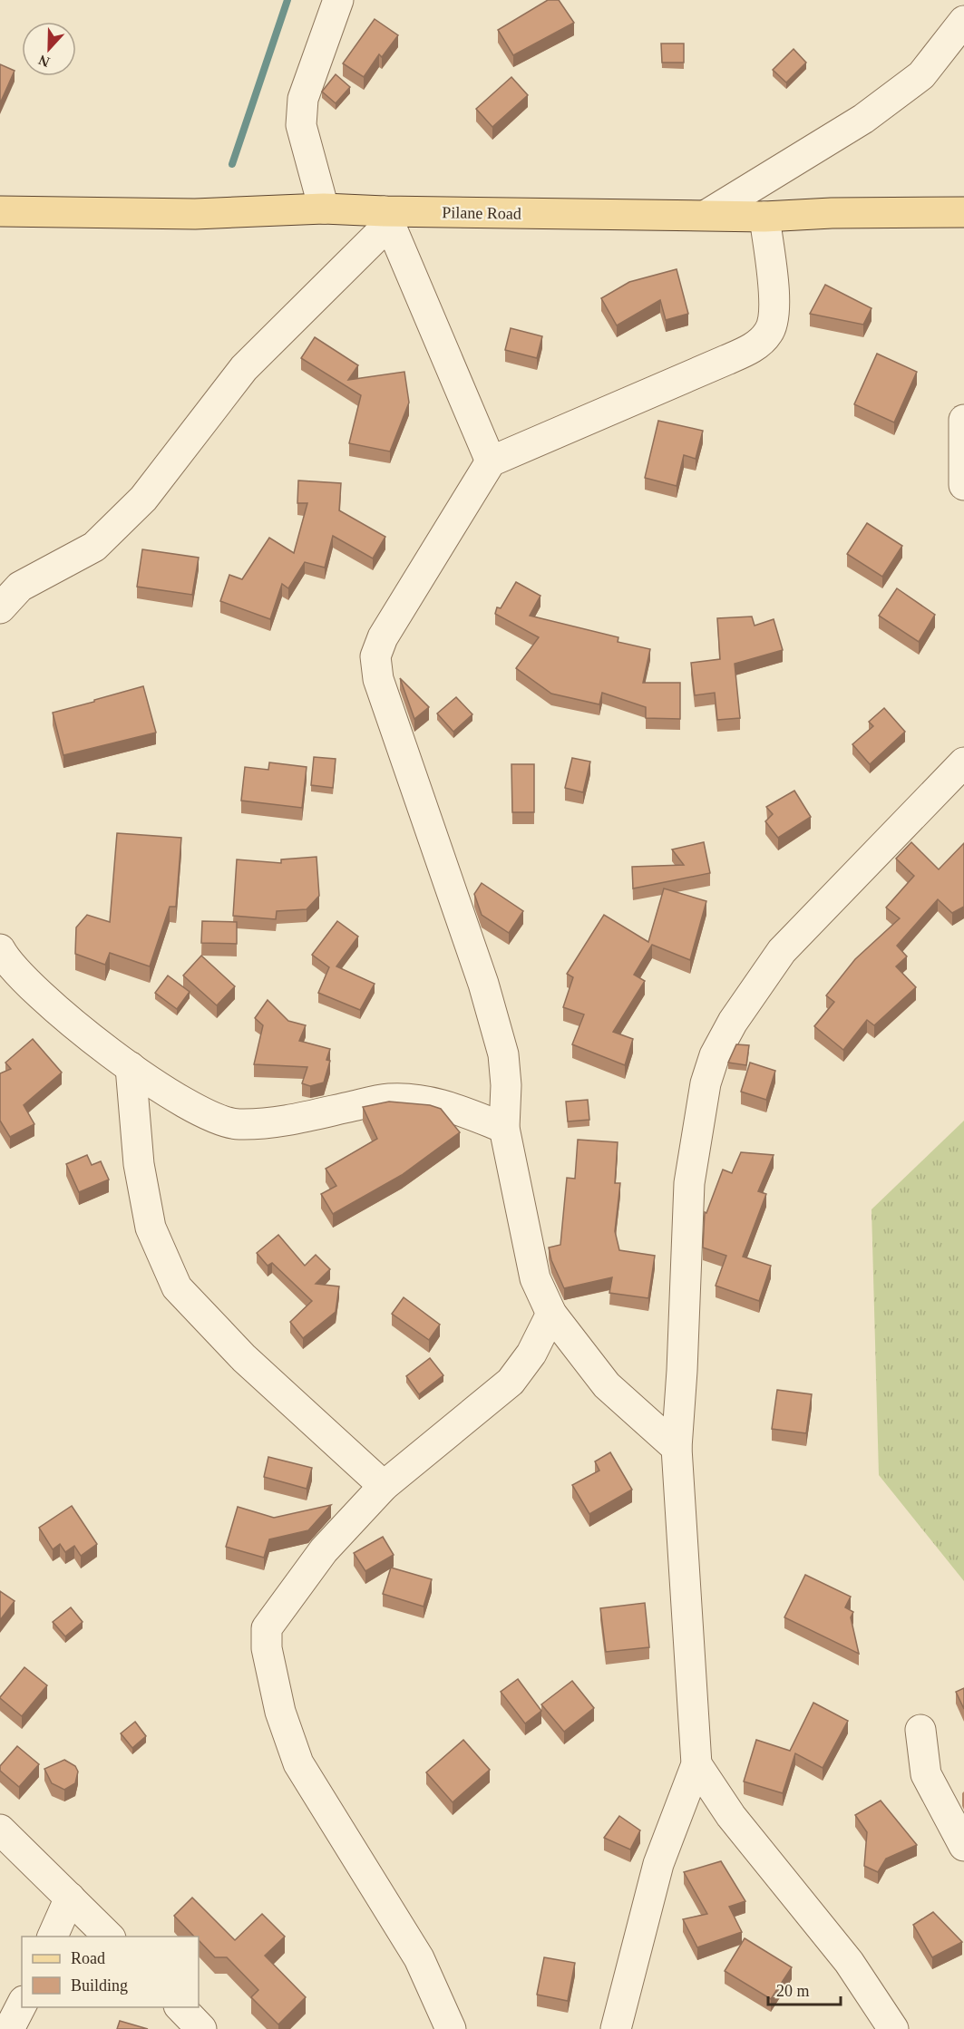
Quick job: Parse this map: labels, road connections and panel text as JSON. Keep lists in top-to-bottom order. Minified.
{"streets":{"main road":["Pilane Road"]},"legend":["Road","Building"],"scale_bar":"20 m","north":"bottom"}
